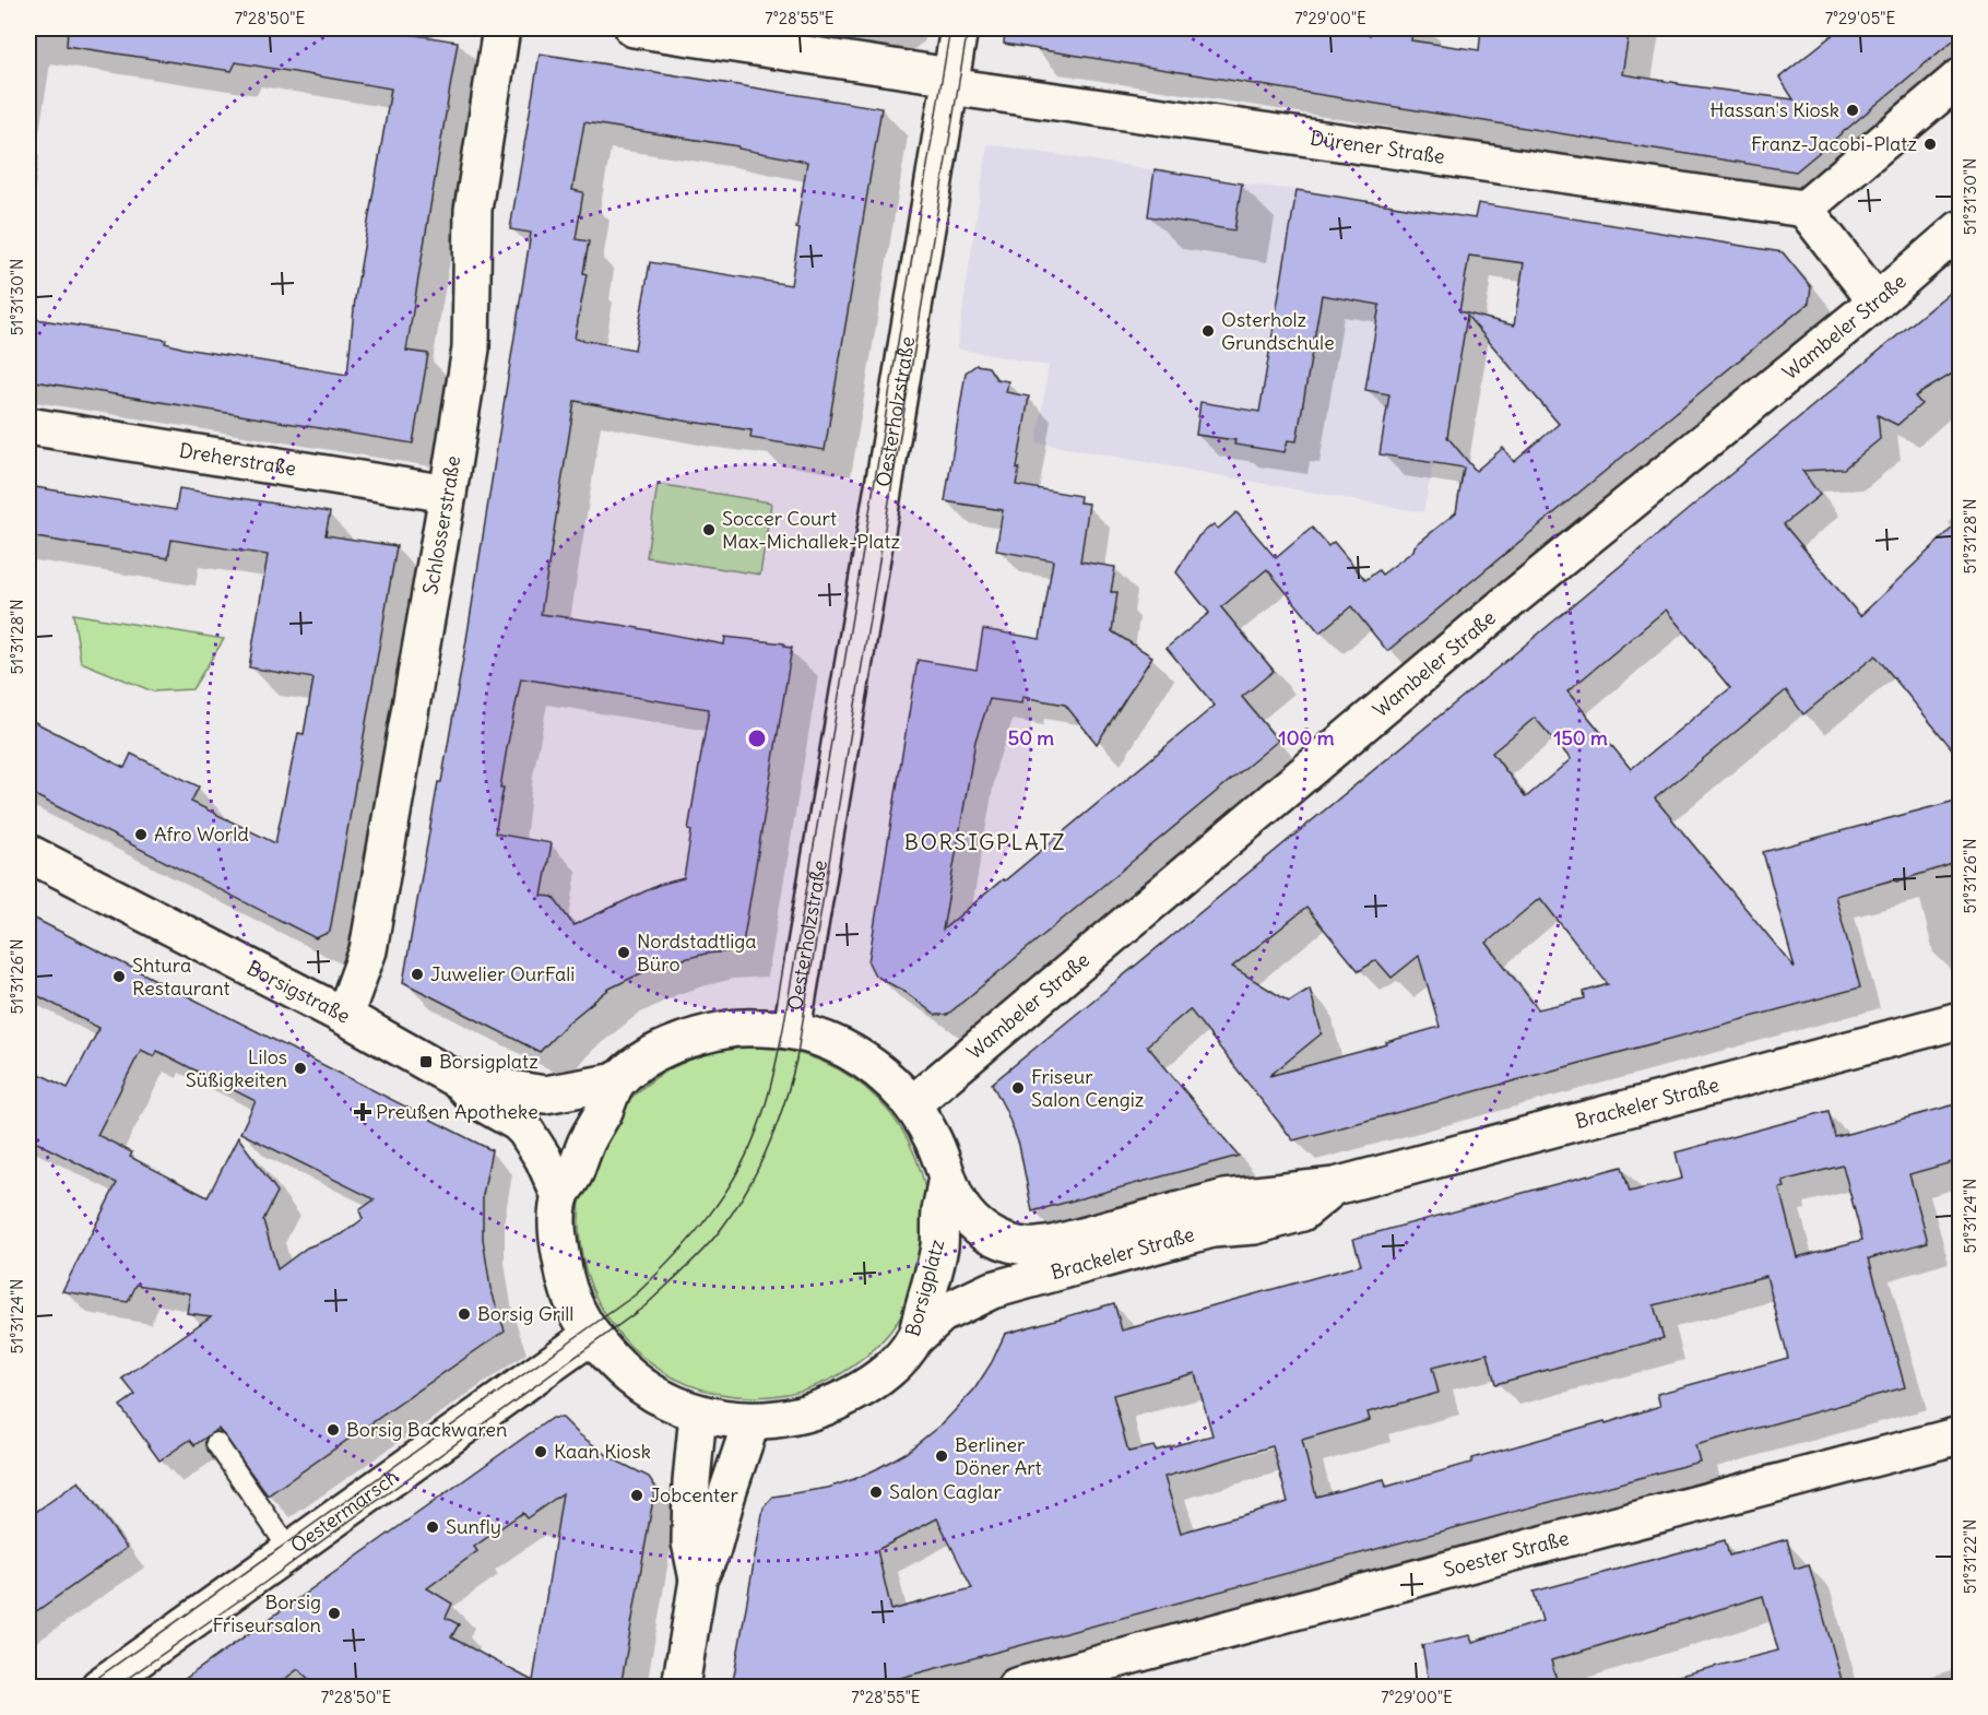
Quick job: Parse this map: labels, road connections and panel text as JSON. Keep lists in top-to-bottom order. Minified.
{"streets":{"street":["Dürener Straße","Wambeler Straße","Oesterholzstraße","Dreherstraße","Schlosserstraße","Borsigstraße","Brackeler Straße","Borsigplatz","Oestermärsch","Soester Straße"]},"crossings":[["Dürener Straße","Oesterholzstraße"],["Wambeler Straße","Borsigplatz"],["Oesterholzstraße","Borsigplatz"],["Dreherstraße","Schlosserstraße"],["Schlosserstraße","Borsigstraße"],["Borsigstraße","Borsigplatz"],["Brackeler Straße","Borsigplatz"],["Borsigplatz","Oestermärsch"]],"districts":["BORSIGPLATZ"],"places":{"other":["Hassan's Kiosk","Franz-Jacobi-Platz","Osterholz Grundschule","Soccer Court Max-Michallek-Platz","Afro World","Nordstadtliga Büro","Juwelier OurFali","Shtura Restaurant","Lilos Süßigkeiten","Friseur Salon Cengiz","Borsig Grill","Borsig Backwaren","Kaan Kiosk","Berliner Döner Art","Salon Caglar","Jobcenter","Sunfly","Borsig Friseursalon"],"transit":["Borsigplatz"],"health":["Preußen Apotheke"]},"coordinates":["7°28'50\"E","7°28'55\"E","7°29'00\"E","7°29'05\"E","51°31'30\"N","51°31'28\"N","51°31'26\"N","51°31'24\"N","51°31'22\"N"],"rings":["50 m","100 m","150 m"]}
